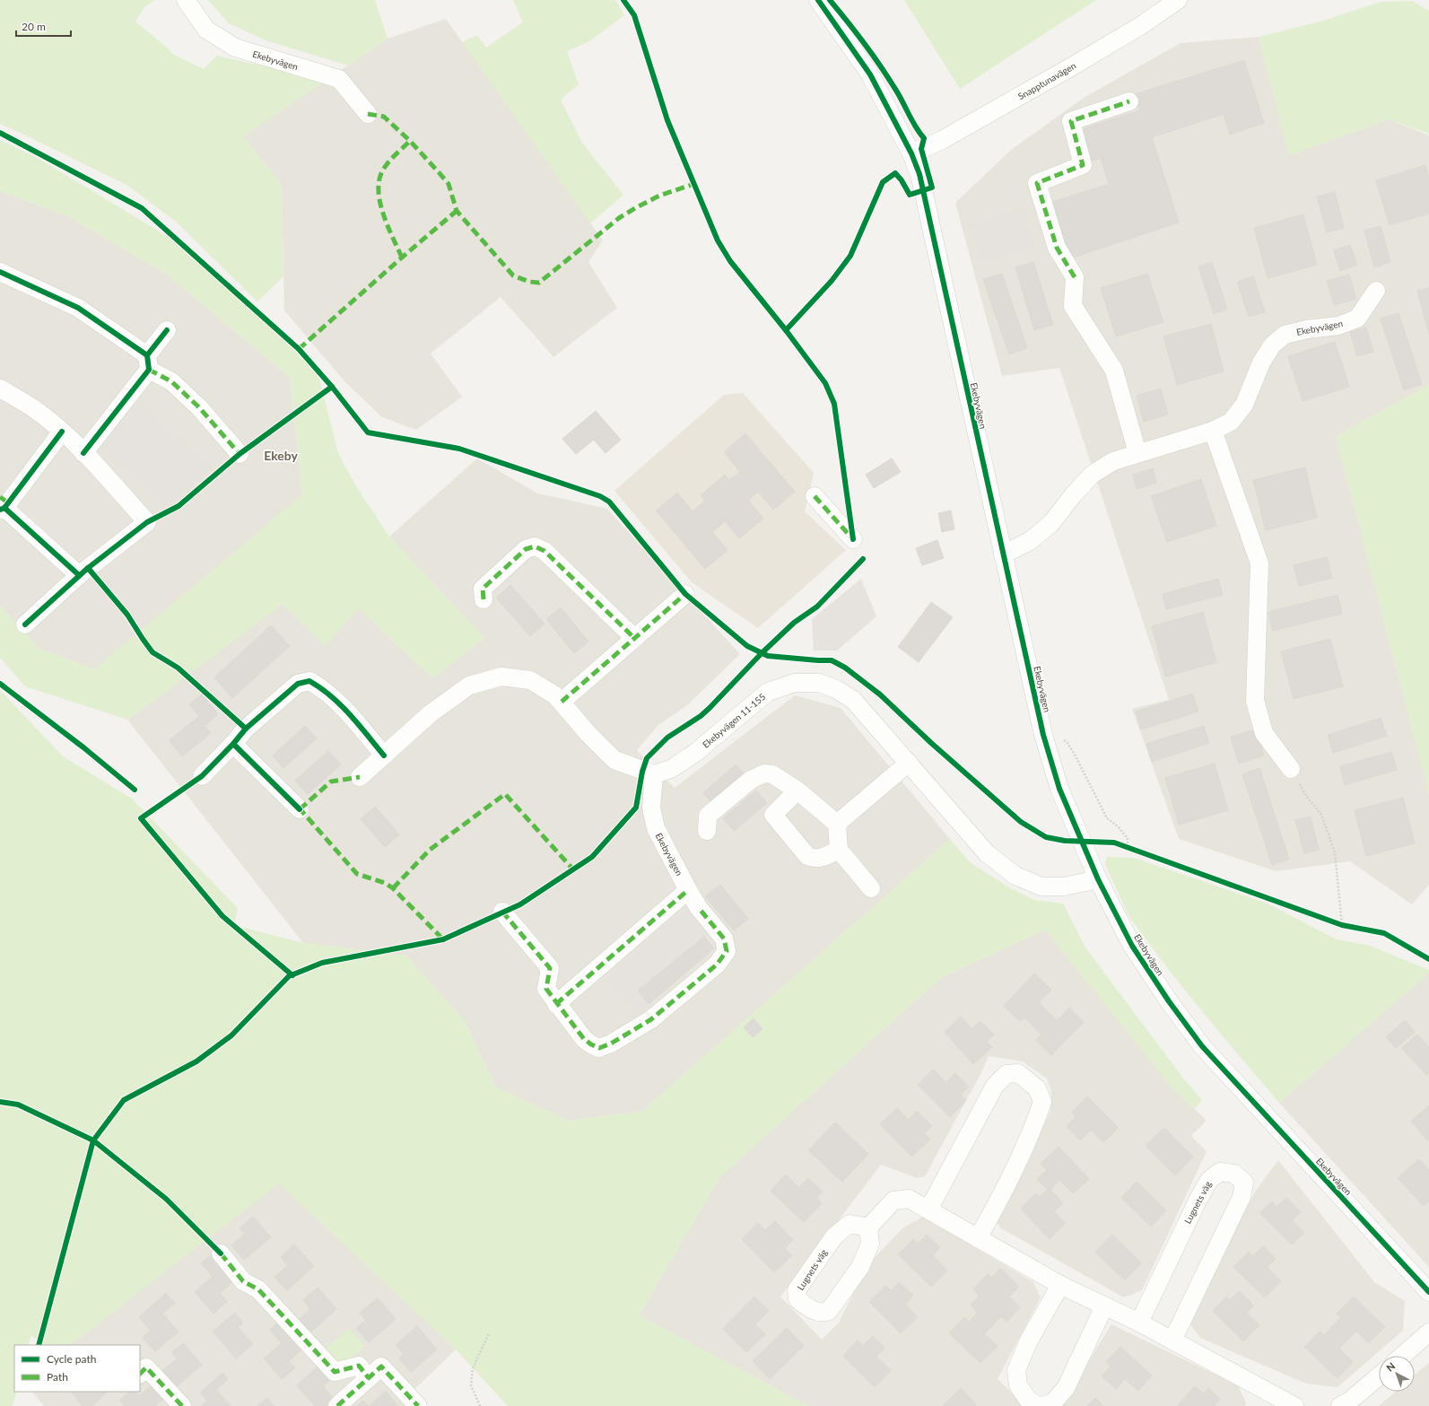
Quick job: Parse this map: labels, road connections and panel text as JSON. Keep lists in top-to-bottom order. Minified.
{"streets":{"street":["Ekebyvägen","Snapptunavägen","Ekebyvägen 11-155","Lugnets väg"]},"crossings":[["Ekebyvägen","Snapptunavägen"],["Ekebyvägen","Ekebyvägen 11-155"]],"districts":["Ekeby"],"legend":["Cycle path","Path"],"scale_bar":"20 m","north":"top left"}
